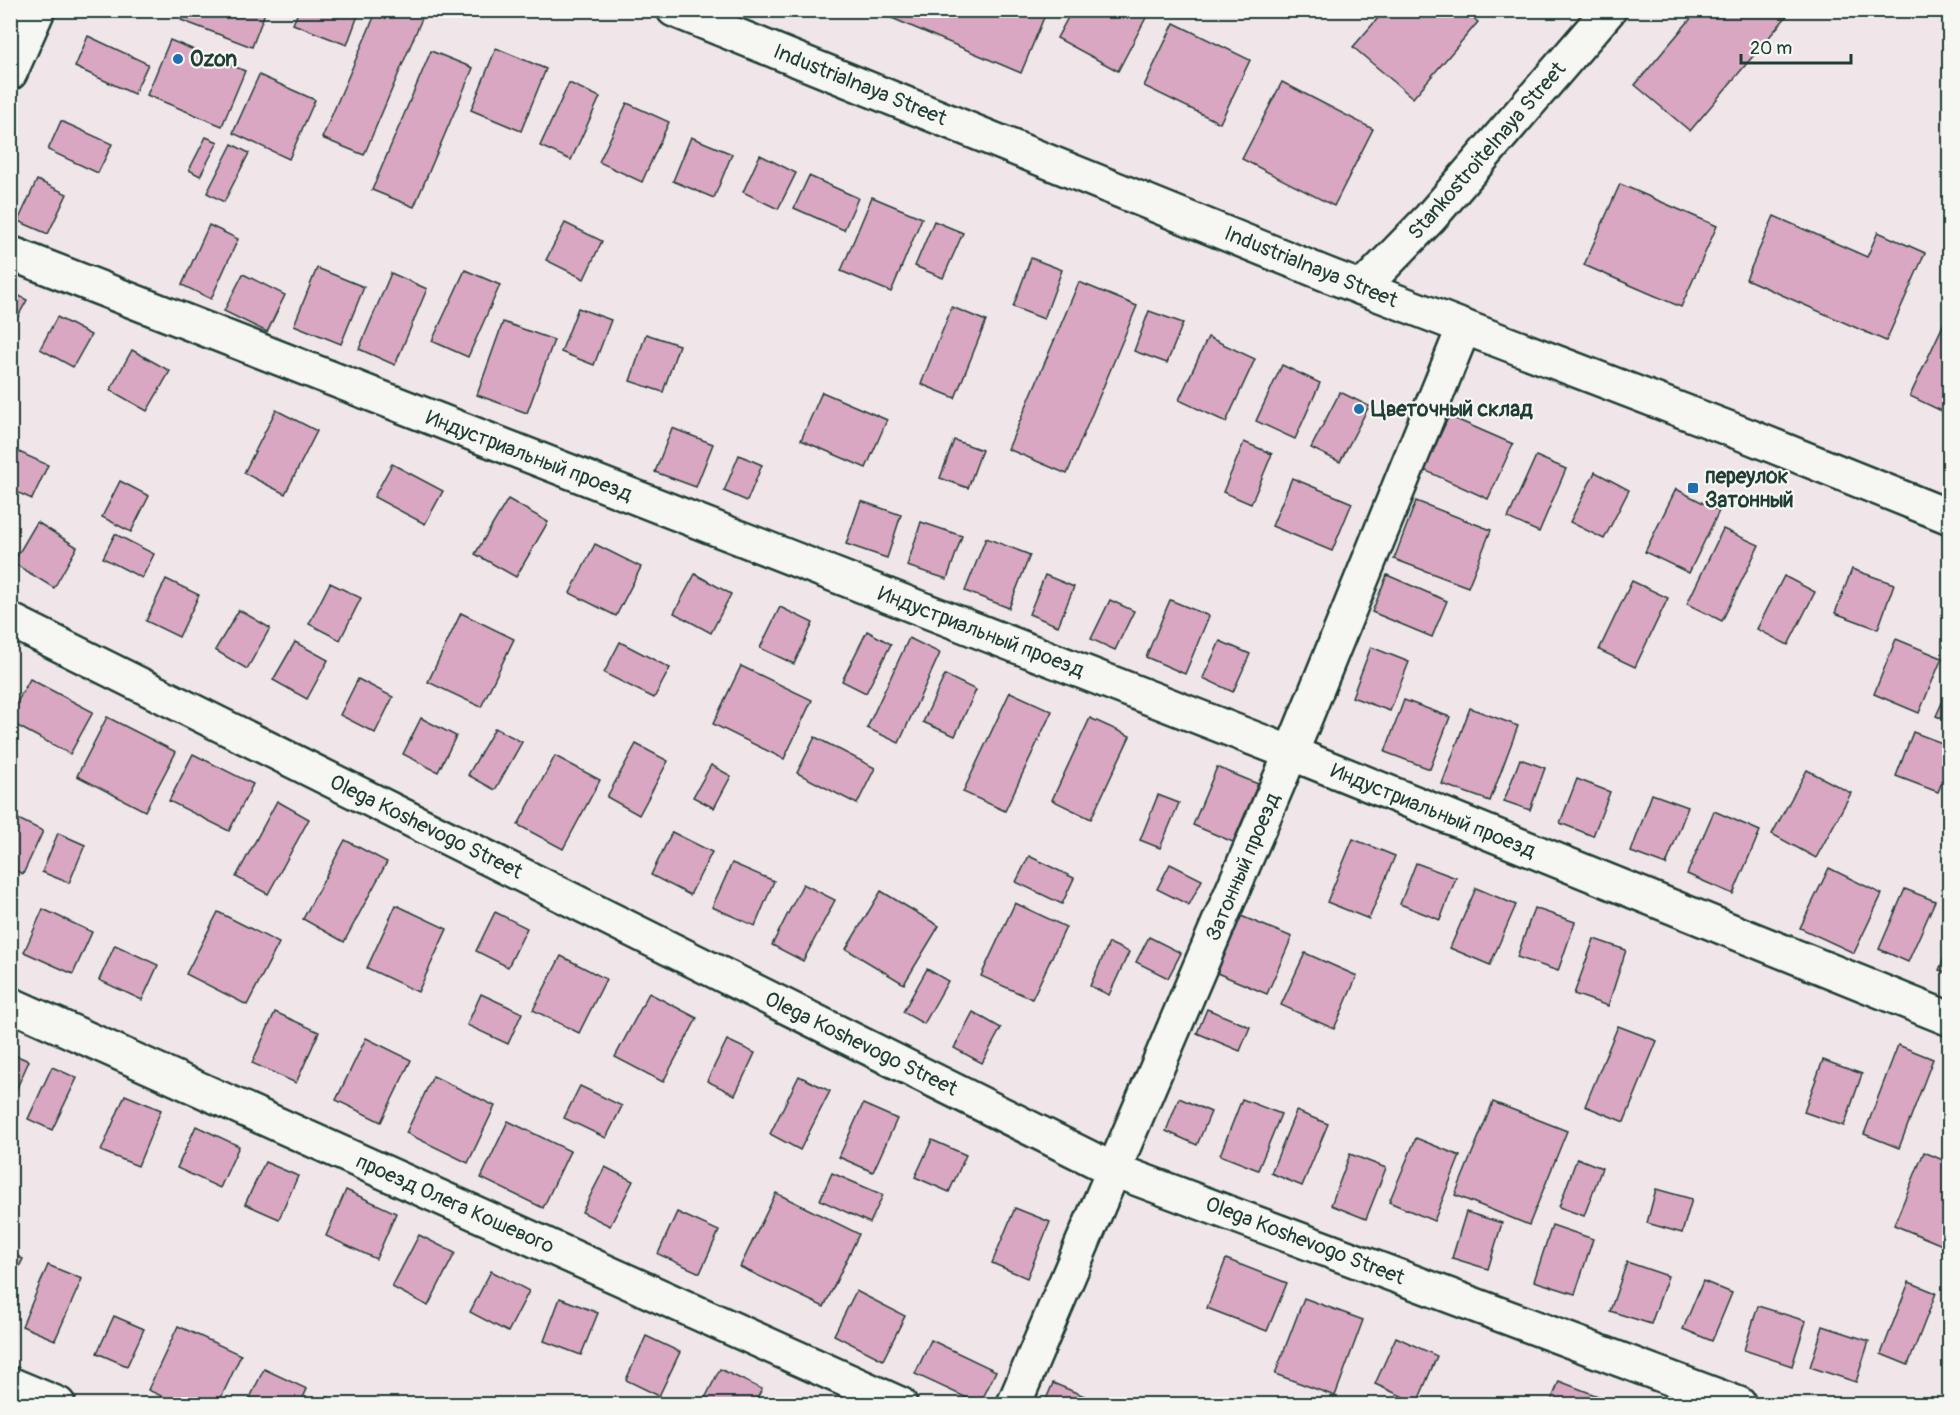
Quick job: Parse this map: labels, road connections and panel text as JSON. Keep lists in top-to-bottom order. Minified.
{"streets":{"street":["Industrialnaya Street","Stankostroitelnaya Street","Индустриальный проезд","Olega Koshevogo Street","Затонный проезд","проезд Олега Кошевого"]},"crossings":[["Industrialnaya Street","Stankostroitelnaya Street"],["Industrialnaya Street","Затонный проезд"],["Индустриальный проезд","Затонный проезд"],["Olega Koshevogo Street","Затонный проезд"]],"places":{"other":["Ozon","Цветочный склад"],"transit":["переулок Затонный"]},"scale_bar":"20 m"}
